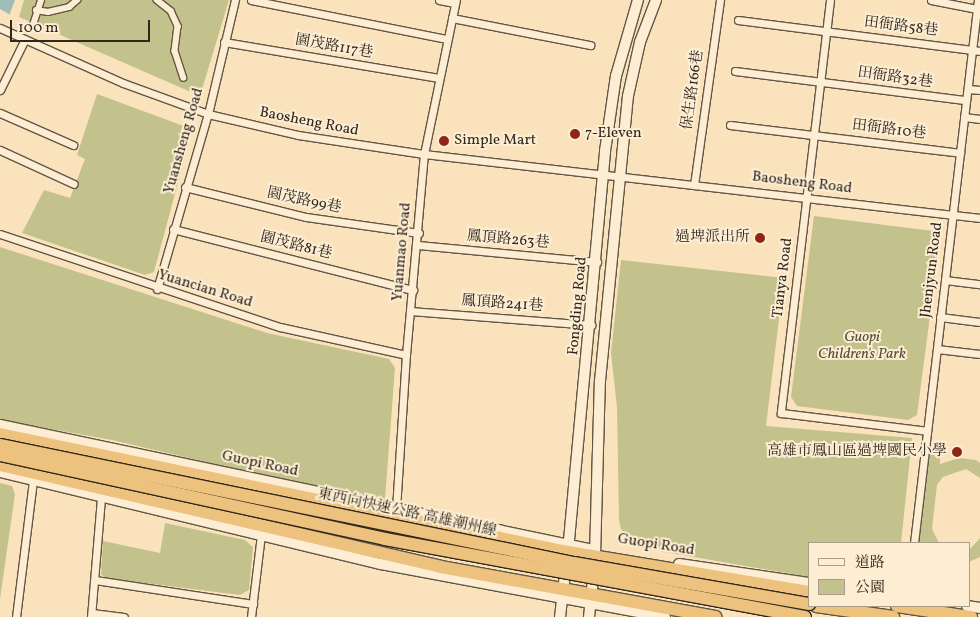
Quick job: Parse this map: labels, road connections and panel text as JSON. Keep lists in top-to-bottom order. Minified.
{"streets":{"highway":["東西向快速公路 高雄潮州線"],"main road":["Fongding Road","Guopi Road"],"street":["田衙路58巷","園茂路117巷","田衙路32巷","保生路166巷","Baosheng Road","田衙路10巷","Yuansheng Road","園茂路99巷","鳳頂路263巷","園茂路81巷","Yuanmao Road","Jhenjyun Road","Tianya Road","Yuancian Road","鳳頂路241巷"]},"crossings":[["田衙路58巷","Jhenjyun Road"],["田衙路58巷","Tianya Road"],["園茂路117巷","Yuansheng Road"],["園茂路117巷","Yuanmao Road"],["田衙路32巷","Jhenjyun Road"],["田衙路32巷","Tianya Road"],["保生路166巷","Baosheng Road"],["Baosheng Road","Yuansheng Road"],["Baosheng Road","Yuanmao Road"],["Baosheng Road","Jhenjyun Road"],["Baosheng Road","Tianya Road"],["Baosheng Road","Fongding Road"],["田衙路10巷","Jhenjyun Road"],["田衙路10巷","Tianya Road"],["Yuansheng Road","園茂路99巷"],["Yuansheng Road","園茂路81巷"],["Yuansheng Road","Yuancian Road"],["園茂路99巷","Yuanmao Road"],["鳳頂路263巷","Yuanmao Road"],["鳳頂路263巷","Fongding Road"],["園茂路81巷","Yuanmao Road"],["Yuanmao Road","Yuancian Road"],["Yuanmao Road","鳳頂路241巷"],["Yuanmao Road","Guopi Road"],["Jhenjyun Road","Tianya Road"],["鳳頂路241巷","Fongding Road"],["Fongding Road","Guopi Road"]],"parks":["Guopi Children's Park"],"places":["7-Eleven","Simple Mart","過埤派出所","高雄市鳳山區過埤國民小學"],"legend":["道路","公園"],"scale_bar":"100 m"}
